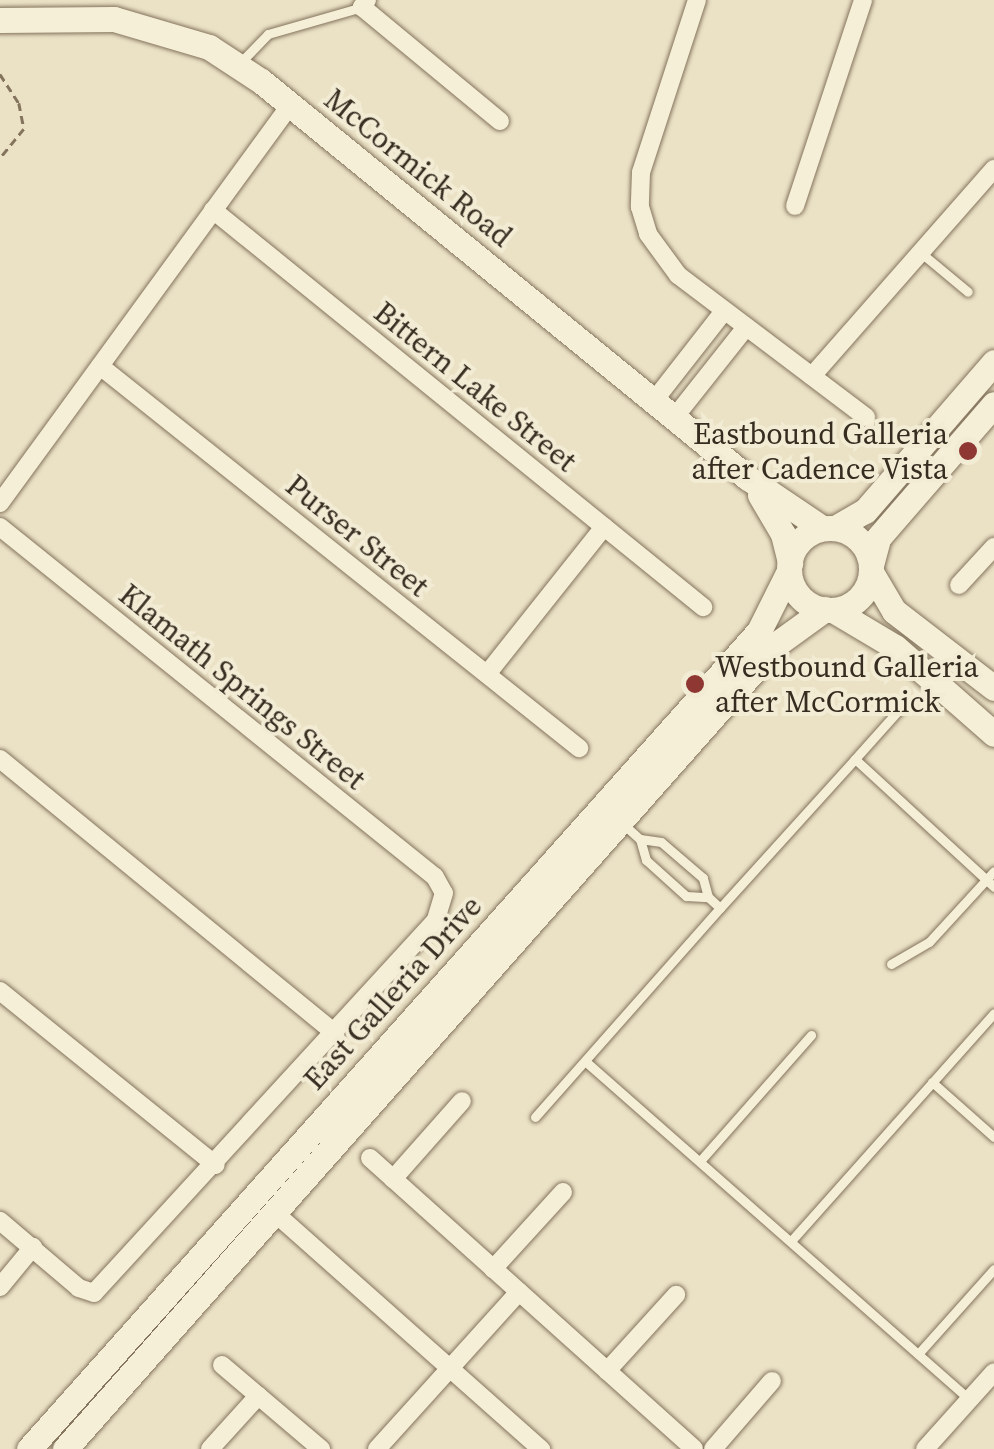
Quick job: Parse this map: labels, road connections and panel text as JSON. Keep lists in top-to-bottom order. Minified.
{"streets":{"main road":["McCormick Road","East Galleria Drive"],"street":["Bittern Lake Street","Purser Street","Klamath Springs Street"]},"crossings":[["McCormick Road","East Galleria Drive"]],"places":["Eastbound Galleria after Cadence Vista","Westbound Galleria after McCormick"]}
